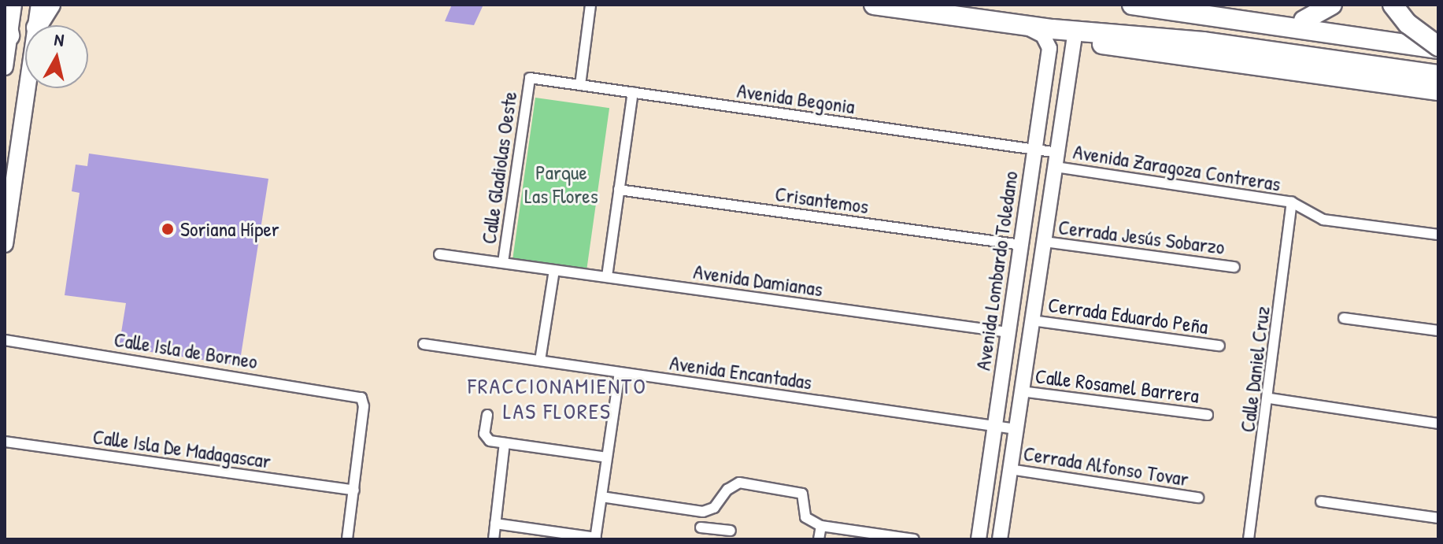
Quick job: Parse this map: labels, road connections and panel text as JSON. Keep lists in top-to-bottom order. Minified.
{"streets":{"main road":["Avenida Lombardo Toledano"],"street":["Avenida Begonia","Calle Gladiolas Oeste","Avenida Zaragoza Contreras","Crisantemos","Cerrada Jesús Sobarzo","Avenida Damianas","Cerrada Eduardo Peña","Calle Isla de Borneo","Calle Daniel Cruz","Avenida Encantadas","Calle Rosamel Barrera","Calle Isla De Madagascar","Cerrada Alfonso Tovar"]},"crossings":[["Avenida Begonia","Calle Gladiolas Oeste"],["Avenida Begonia","Avenida Zaragoza Contreras"],["Avenida Begonia","Avenida Lombardo Toledano"],["Calle Gladiolas Oeste","Avenida Damianas"],["Avenida Zaragoza Contreras","Avenida Lombardo Toledano"],["Avenida Zaragoza Contreras","Calle Daniel Cruz"],["Crisantemos","Avenida Lombardo Toledano"],["Cerrada Jesús Sobarzo","Avenida Lombardo Toledano"],["Avenida Lombardo Toledano","Avenida Damianas"],["Avenida Lombardo Toledano","Cerrada Eduardo Peña"],["Avenida Lombardo Toledano","Avenida Encantadas"],["Avenida Lombardo Toledano","Calle Rosamel Barrera"],["Avenida Lombardo Toledano","Cerrada Alfonso Tovar"],["Calle Isla de Borneo","Calle Isla De Madagascar"]],"districts":["FRACCIONAMIENTO LAS FLORES"],"parks":["Parque Las Flores"],"places":["Soriana Híper"],"north":"top"}
